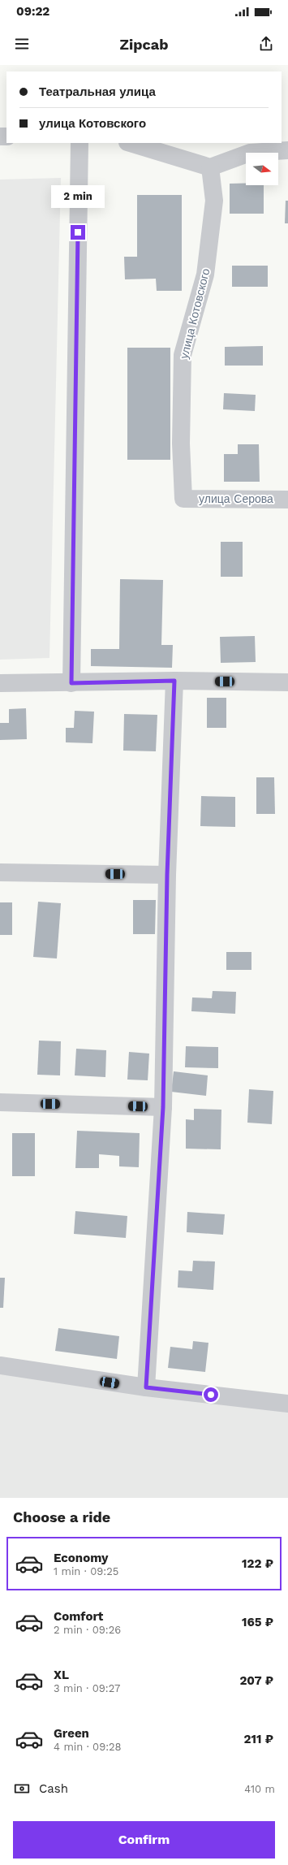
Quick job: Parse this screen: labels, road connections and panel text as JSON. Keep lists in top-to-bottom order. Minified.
{"streets":{"street":["улица Котовского","улица Серова"]},"crossings":[["улица Котовского","улица Серова"]],"north":"right","page":{"status":"09:22","header":"Zipcab","banner":["Театральная улица","улица Котовского"],"bubble":"2 min","heading":"Choose a ride","list":[{"name":"Economy","note":"1 min · 09:25","value":"122 ₽"},{"name":"Comfort","note":"2 min · 09:26","value":"165 ₽"},{"name":"XL","note":"3 min · 09:27","value":"207 ₽"},{"name":"Green","note":"4 min · 09:28","value":"211 ₽"}],"pay":["Cash","410 m"],"buttons":"Confirm"}}
